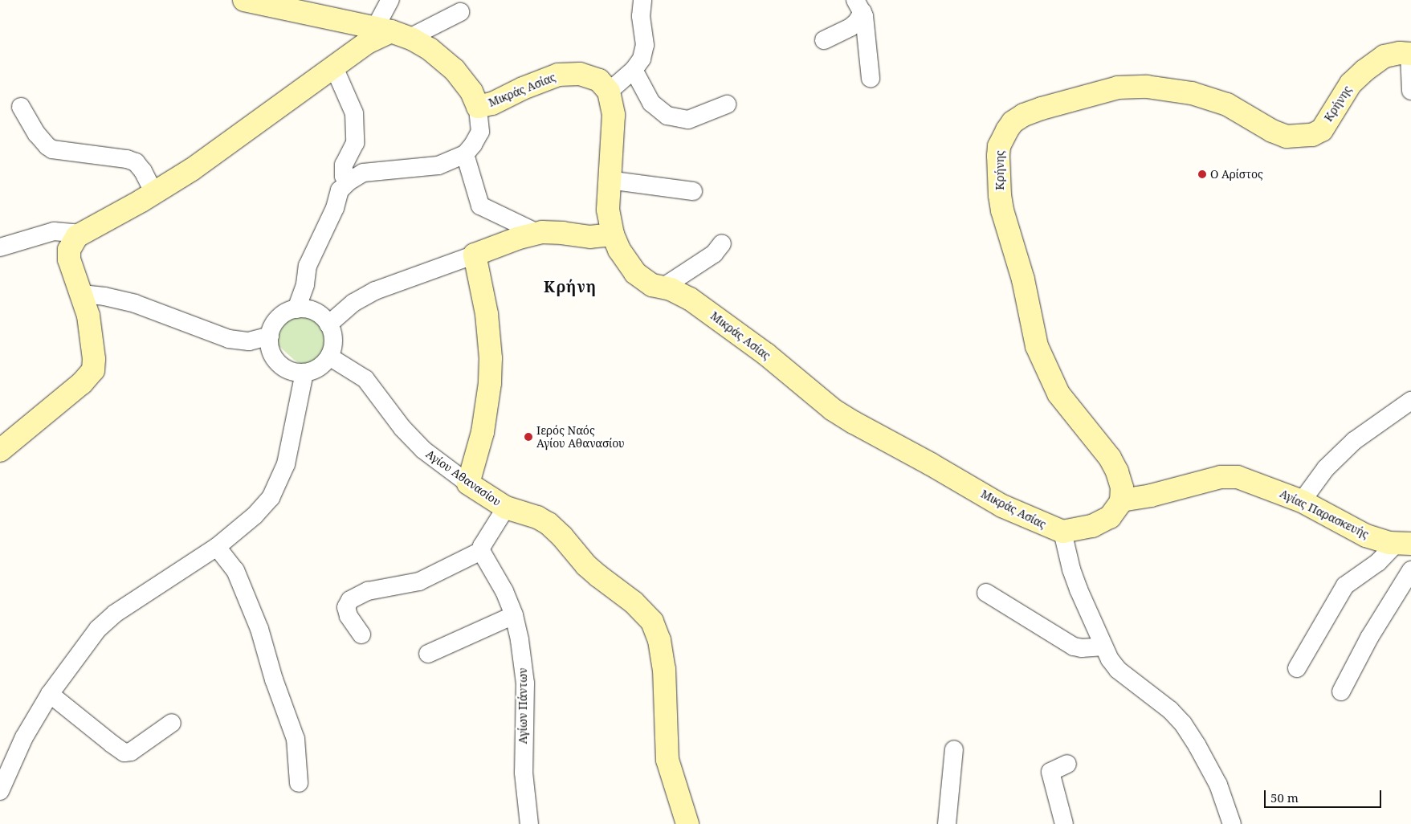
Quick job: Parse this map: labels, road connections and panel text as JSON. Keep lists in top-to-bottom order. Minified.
{"streets":{"street":["Μικράς Ασίας","Κρήνης","Αγίου Αθανασίου","Αγίας Παρασκευής","Αγίων Πάντων"]},"crossings":[["Κρήνης","Αγίας Παρασκευής"]],"districts":["Κρήνη"],"places":["Ο Αρίστος","Ιερός Ναός Αγίου Αθανασίου"],"scale_bar":"50 m"}
